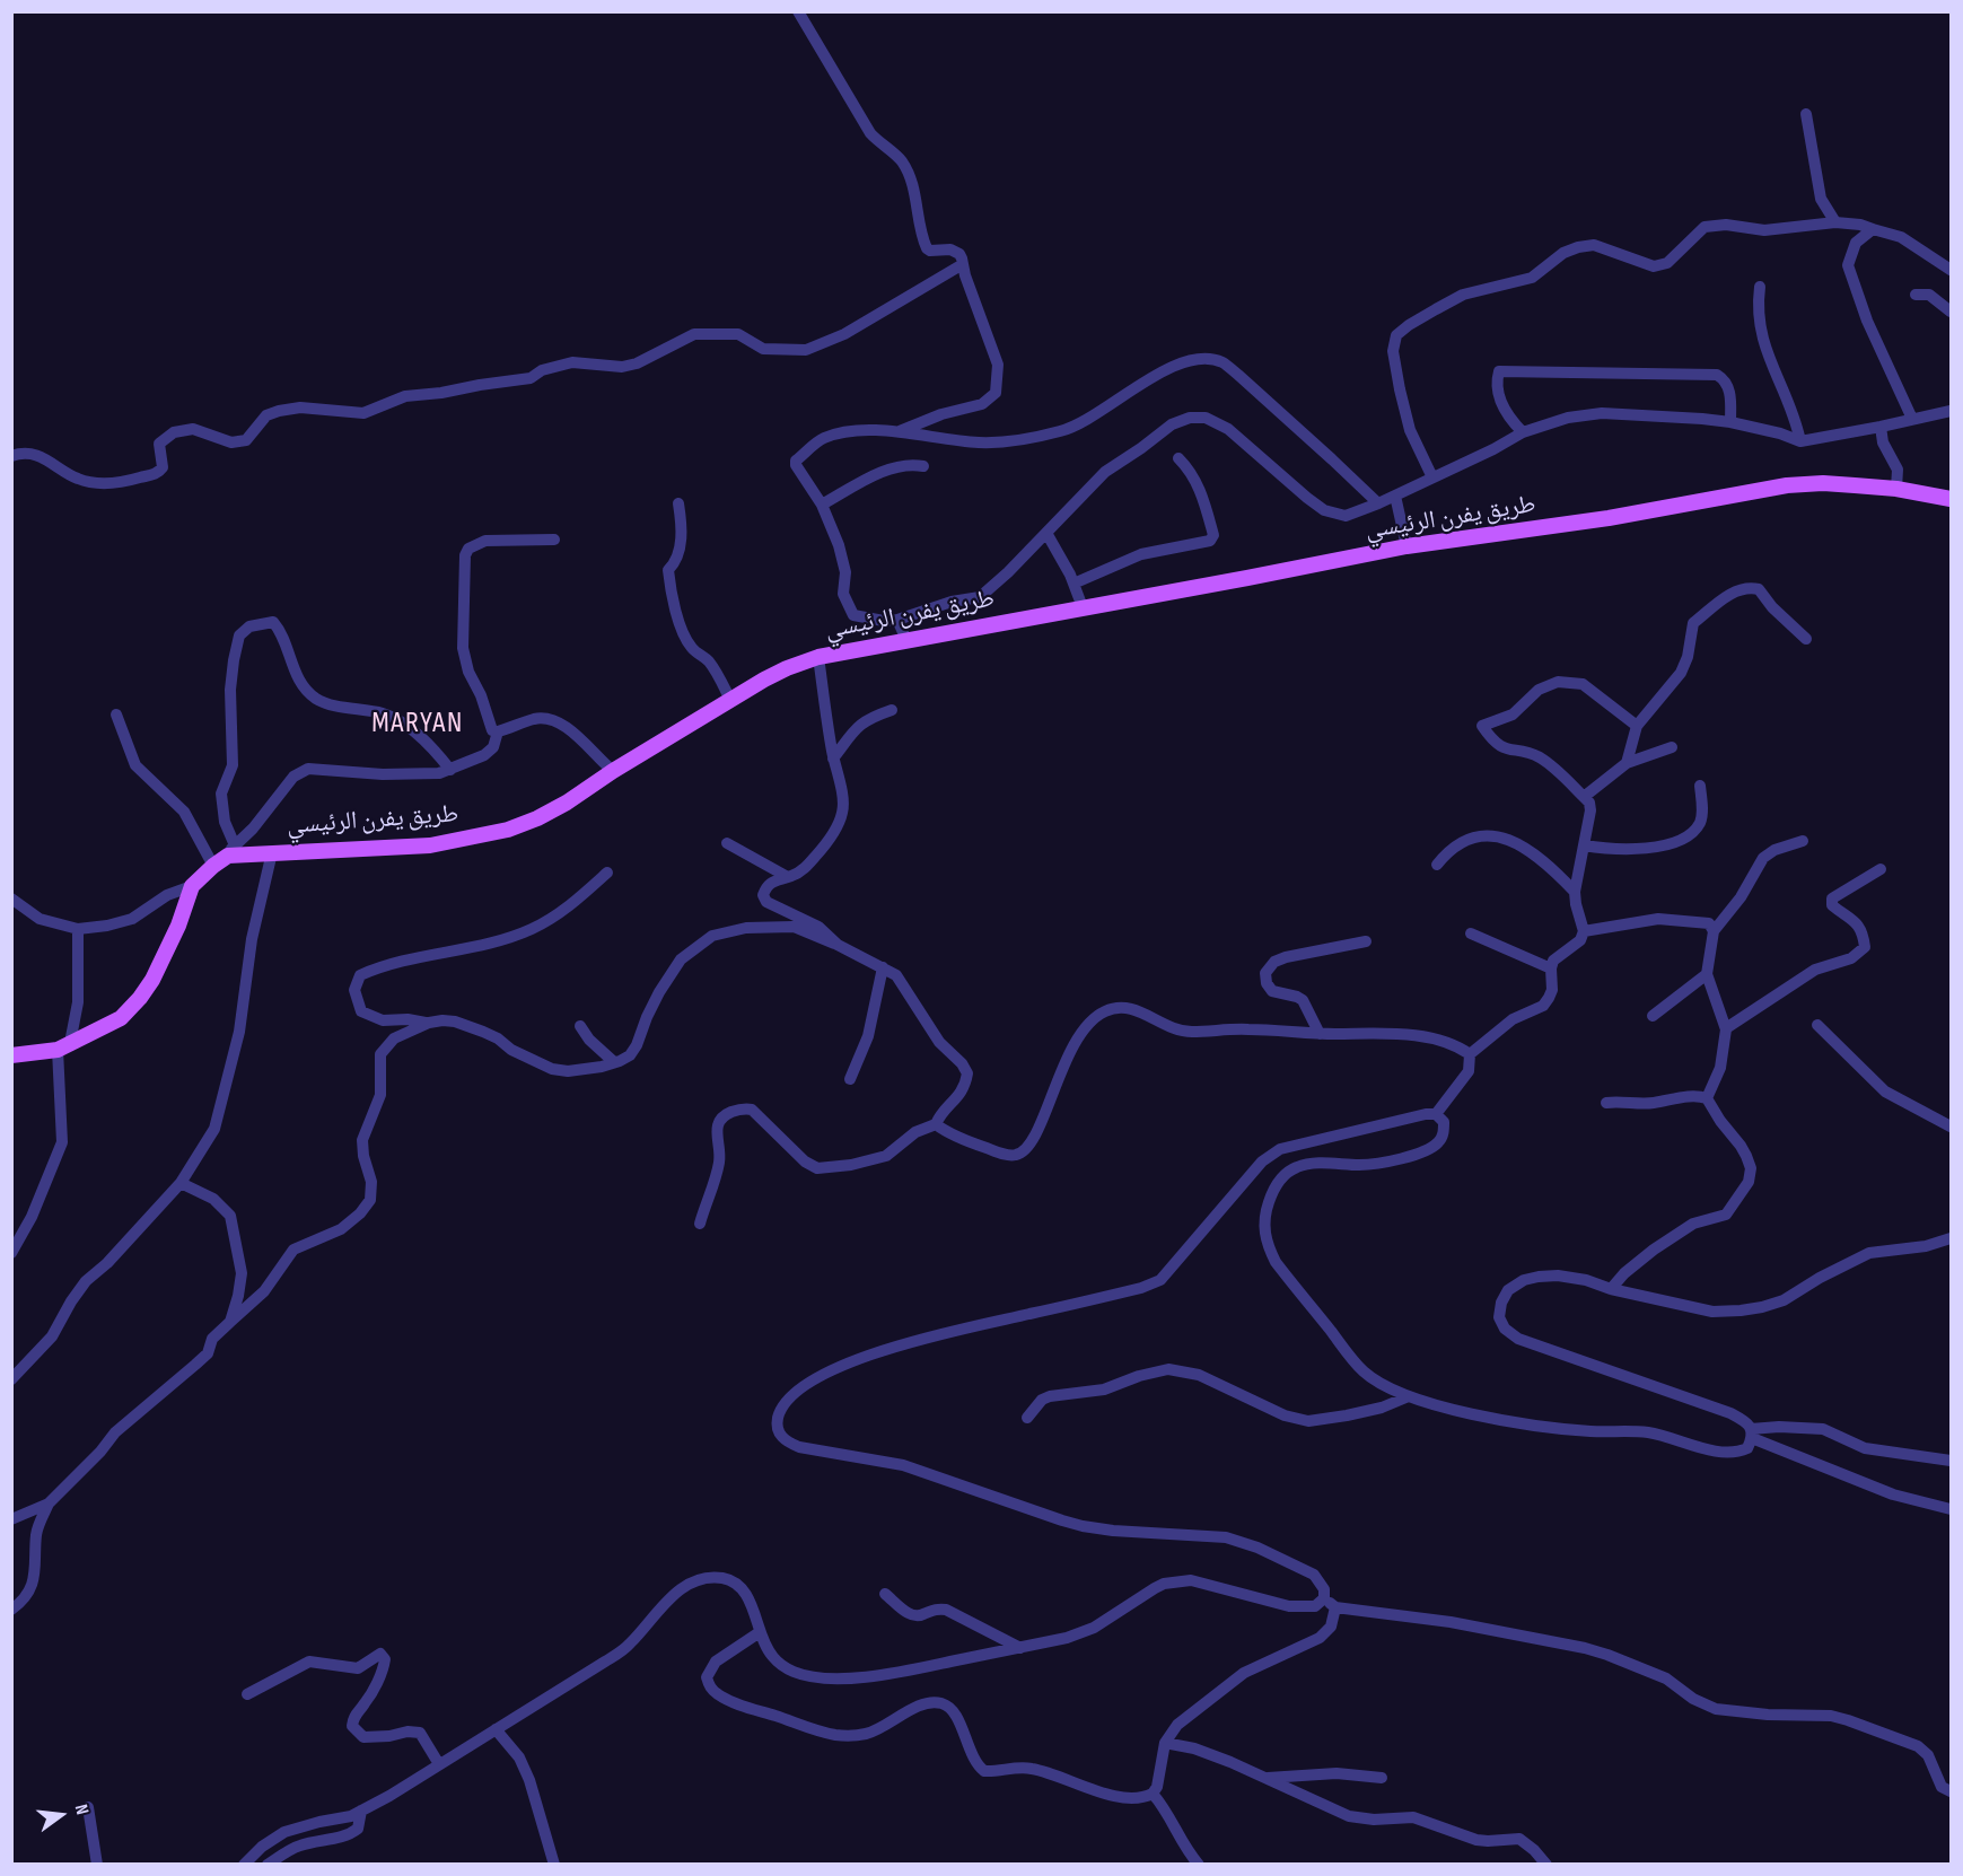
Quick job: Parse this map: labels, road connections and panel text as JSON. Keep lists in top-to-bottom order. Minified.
{"streets":{"main road":["طريق يفرن الرئيسي"]},"districts":["MARYAN"],"north":"right"}
